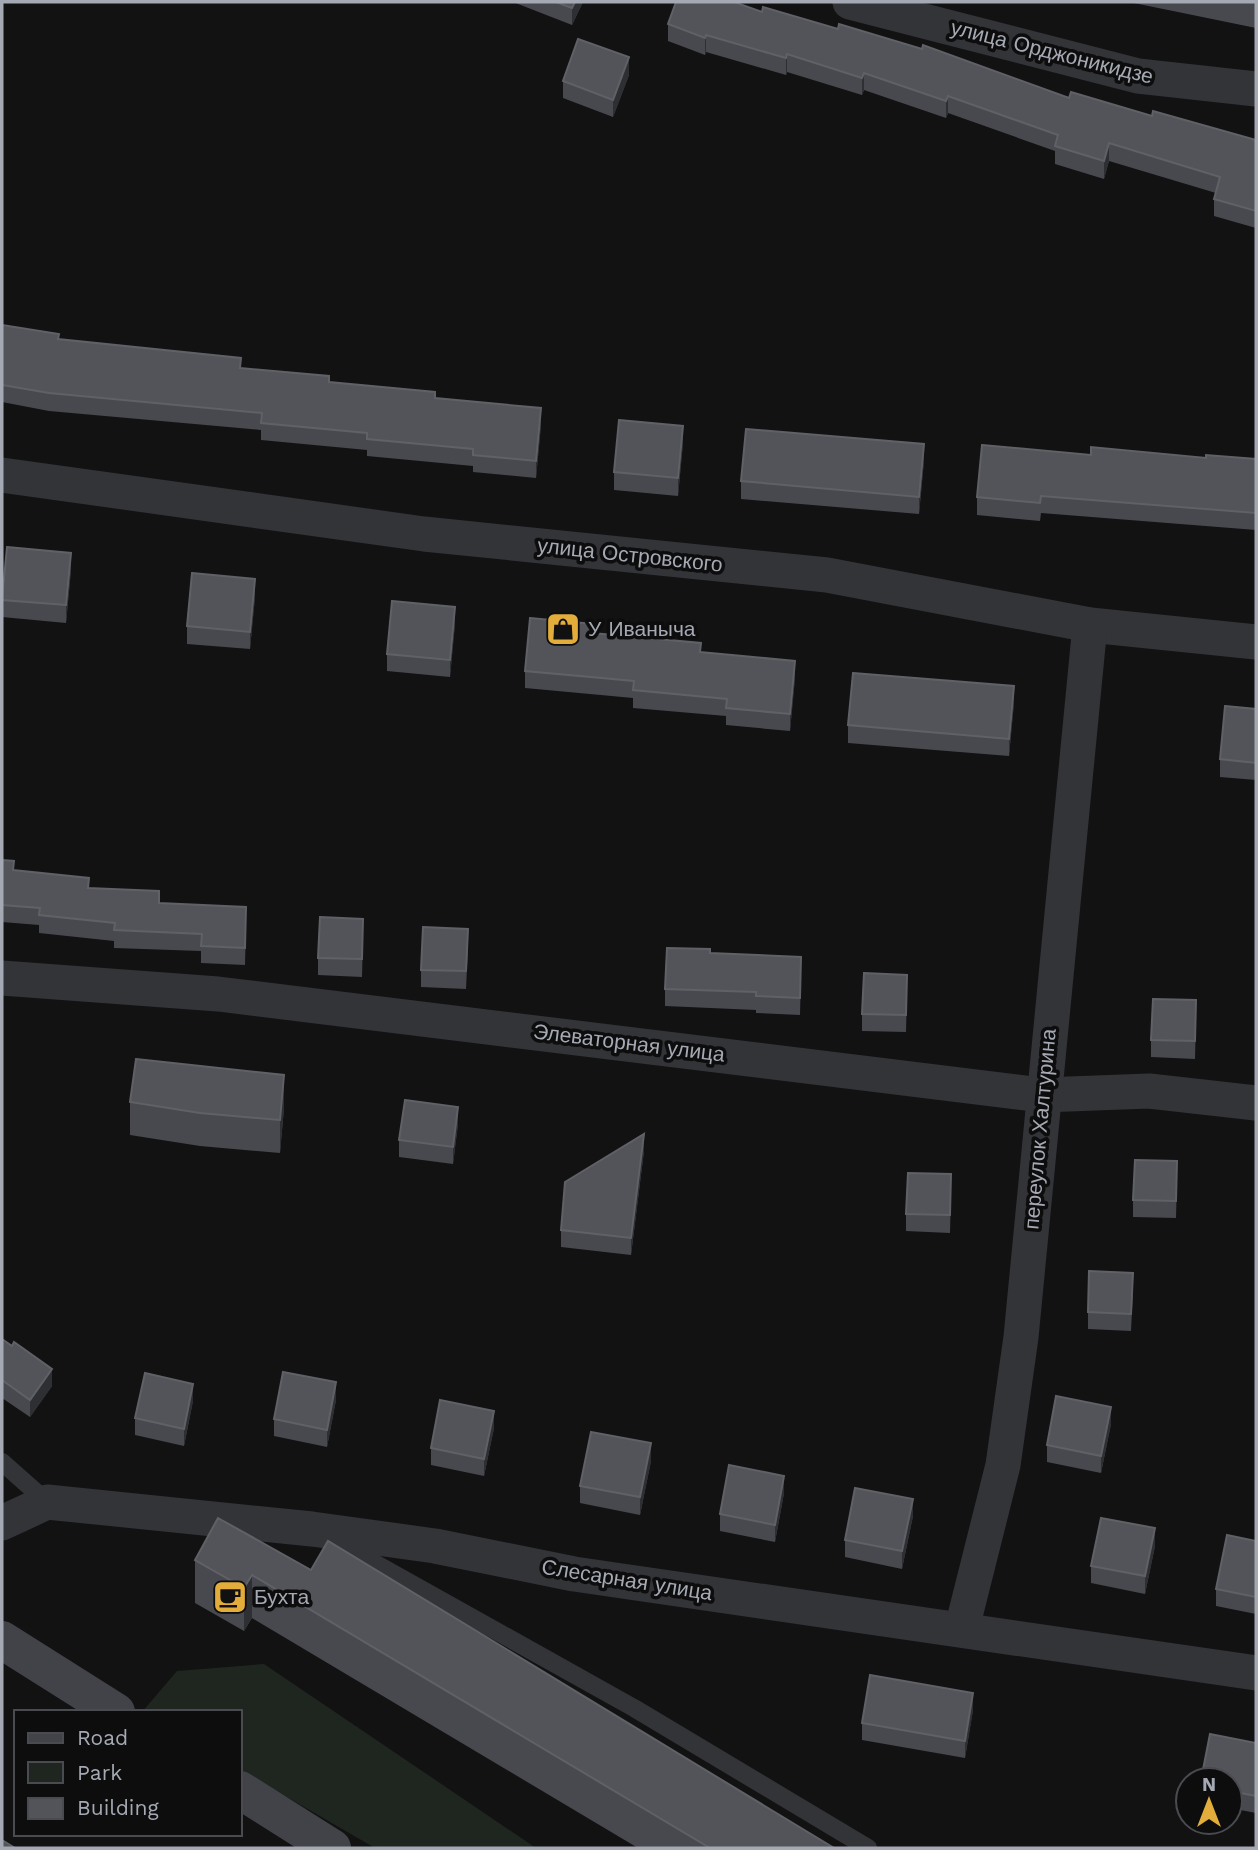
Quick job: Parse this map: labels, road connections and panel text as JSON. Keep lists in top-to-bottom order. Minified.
{"streets":{"street":["улица Орджоникидзе","улица Островского","Элеваторная улица","переулок Халтурина","Слесарная улица"]},"crossings":[["улица Островского","переулок Халтурина"],["Элеваторная улица","переулок Халтурина"],["переулок Халтурина","Слесарная улица"]],"places":{"shop":["У Иваныча"],"cafe":["Бухта"]},"legend":["Road","Park","Building"],"north":"top"}
